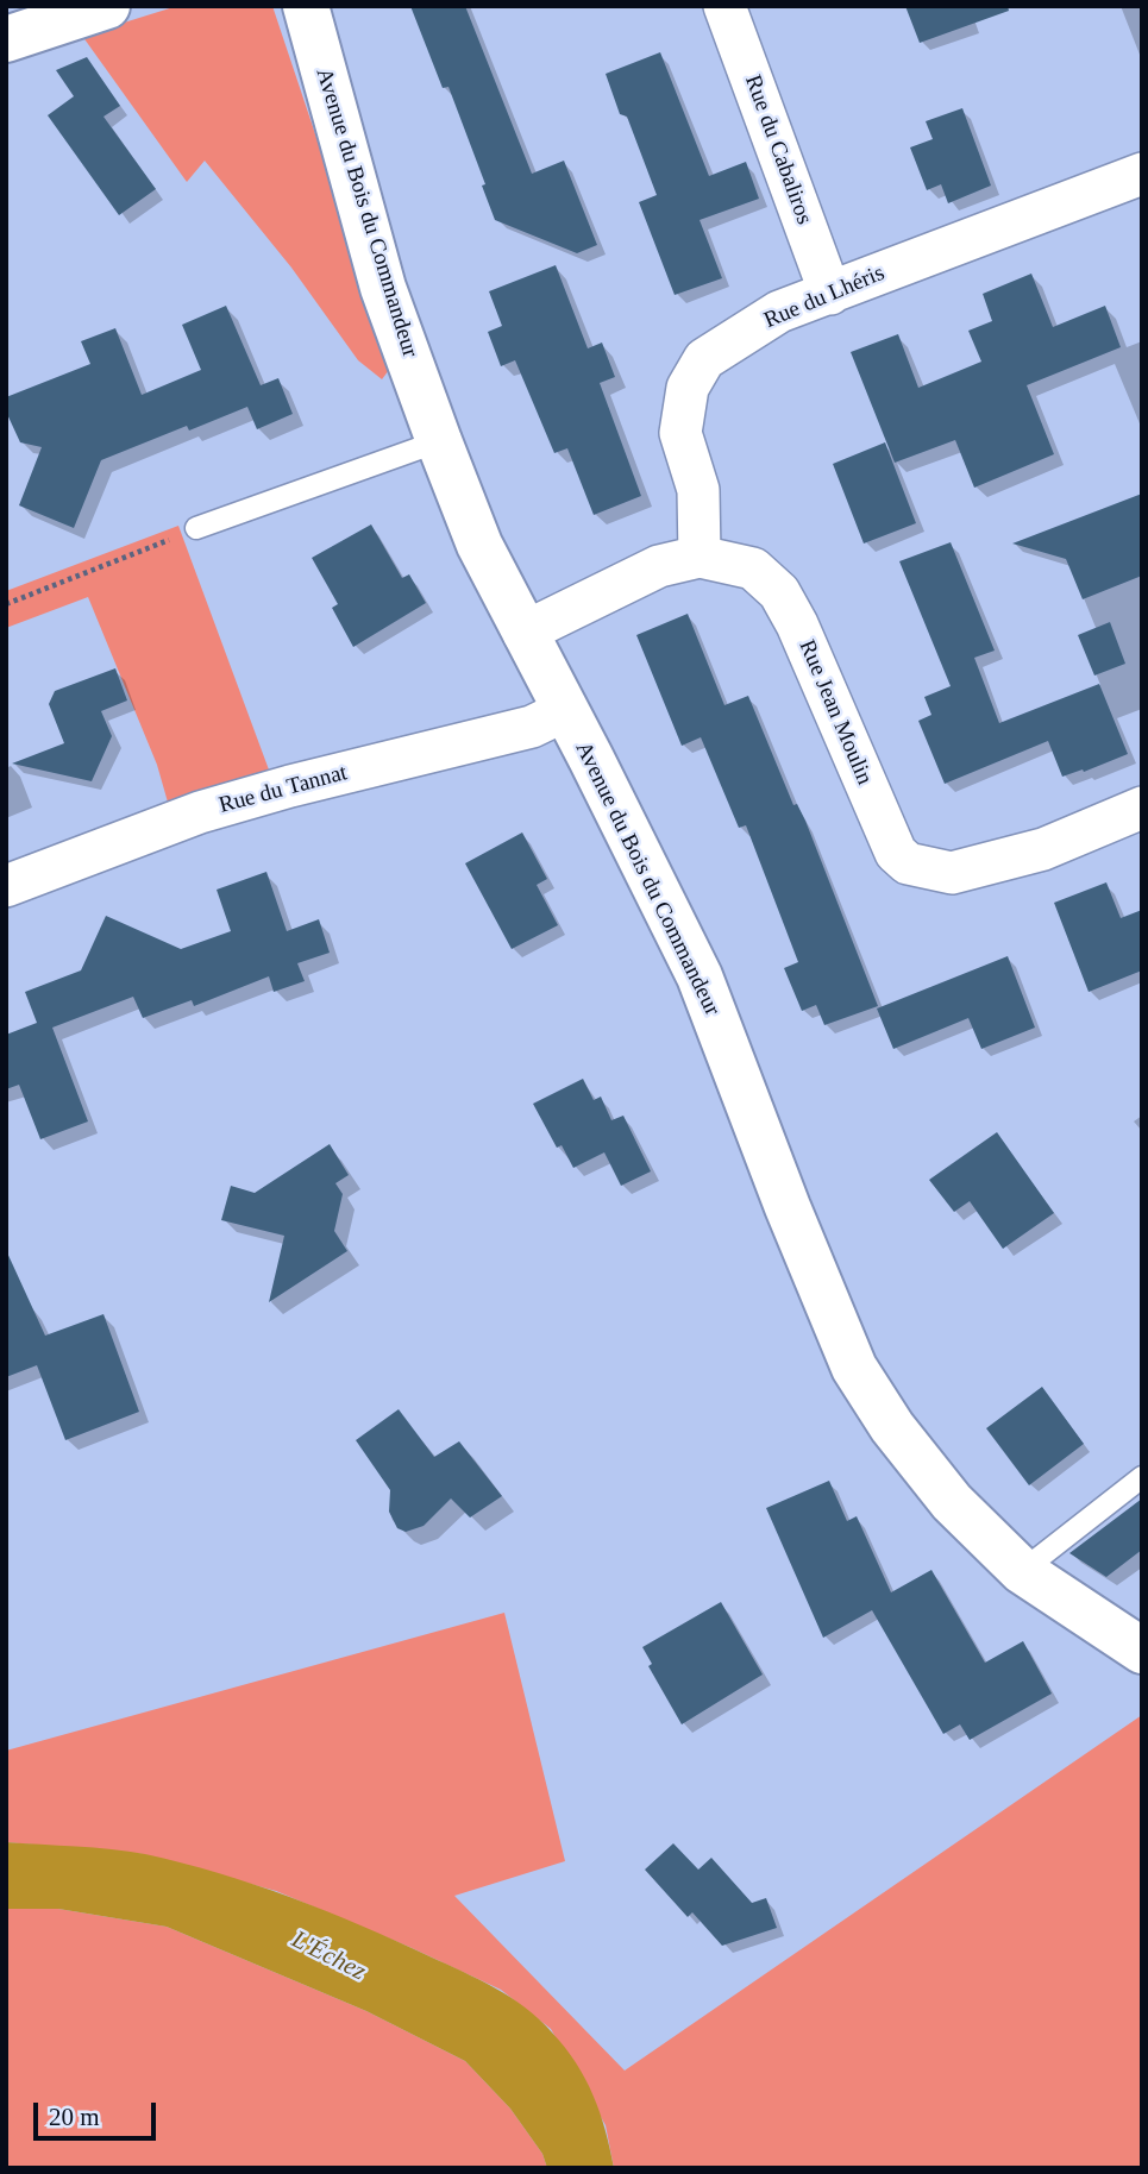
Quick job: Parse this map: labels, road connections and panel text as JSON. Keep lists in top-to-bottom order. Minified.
{"streets":{"main road":["Avenue du Bois du Commandeur"],"street":["Rue du Cabaliros","Rue du Lhéris","Rue Jean Moulin","Rue du Tannat"]},"crossings":[["Rue du Cabaliros","Rue du Lhéris"],["Avenue du Bois du Commandeur","Rue Jean Moulin"],["Avenue du Bois du Commandeur","Rue du Tannat"],["Rue du Lhéris","Rue Jean Moulin"]],"water":["L'Échez"],"scale_bar":"20 m"}
